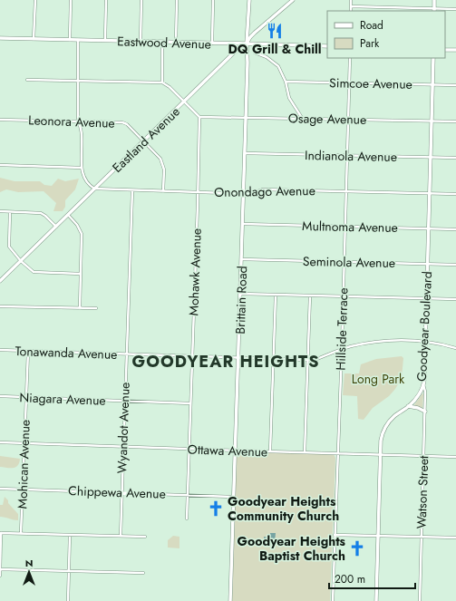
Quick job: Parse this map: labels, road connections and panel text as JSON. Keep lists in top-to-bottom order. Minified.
{"streets":{"street":["Eastwood Avenue","Simcoe Avenue","Osage Avenue","Leonora Avenue","Eastland Avenue","Indianola Avenue","Onondago Avenue","Multnoma Avenue","Seminola Avenue","Mohawk Avenue","Brittain Road","Goodyear Boulevard","Hillside Terrace","Tonawanda Avenue","Niagara Avenue","Wyandot Avenue","Ottawa Avenue","Mohican Avenue","Chippewa Avenue","Watson Street"]},"crossings":[["Eastwood Avenue","Eastland Avenue"],["Eastwood Avenue","Brittain Road"],["Simcoe Avenue","Goodyear Boulevard"],["Simcoe Avenue","Hillside Terrace"],["Osage Avenue","Mohawk Avenue"],["Osage Avenue","Brittain Road"],["Osage Avenue","Goodyear Boulevard"],["Osage Avenue","Hillside Terrace"],["Leonora Avenue","Eastland Avenue"],["Leonora Avenue","Onondago Avenue"],["Eastland Avenue","Onondago Avenue"],["Eastland Avenue","Brittain Road"],["Indianola Avenue","Brittain Road"],["Indianola Avenue","Goodyear Boulevard"],["Indianola Avenue","Hillside Terrace"],["Onondago Avenue","Mohawk Avenue"],["Onondago Avenue","Brittain Road"],["Onondago Avenue","Goodyear Boulevard"],["Onondago Avenue","Hillside Terrace"],["Onondago Avenue","Wyandot Avenue"],["Multnoma Avenue","Brittain Road"],["Multnoma Avenue","Goodyear Boulevard"],["Multnoma Avenue","Hillside Terrace"],["Seminola Avenue","Brittain Road"],["Seminola Avenue","Goodyear Boulevard"],["Seminola Avenue","Hillside Terrace"],["Mohawk Avenue","Tonawanda Avenue"],["Mohawk Avenue","Niagara Avenue"],["Mohawk Avenue","Ottawa Avenue"],["Mohawk Avenue","Chippewa Avenue"],["Brittain Road","Tonawanda Avenue"],["Brittain Road","Ottawa Avenue"],["Brittain Road","Chippewa Avenue"],["Goodyear Boulevard","Tonawanda Avenue"],["Goodyear Boulevard","Ottawa Avenue"],["Goodyear Boulevard","Watson Street"],["Hillside Terrace","Tonawanda Avenue"],["Hillside Terrace","Ottawa Avenue"],["Tonawanda Avenue","Wyandot Avenue"],["Tonawanda Avenue","Mohican Avenue"],["Niagara Avenue","Wyandot Avenue"],["Niagara Avenue","Mohican Avenue"],["Wyandot Avenue","Ottawa Avenue"],["Wyandot Avenue","Chippewa Avenue"],["Ottawa Avenue","Mohican Avenue"],["Ottawa Avenue","Watson Street"],["Mohican Avenue","Chippewa Avenue"]],"districts":["GOODYEAR HEIGHTS"],"parks":["Long Park"],"places":{"restaurant":["DQ Grill & Chill"],"church":["Goodyear Heights Community Church","Goodyear Heights Baptist Church"]},"legend":["Road","Park"],"scale_bar":"200 m","north":"top"}
